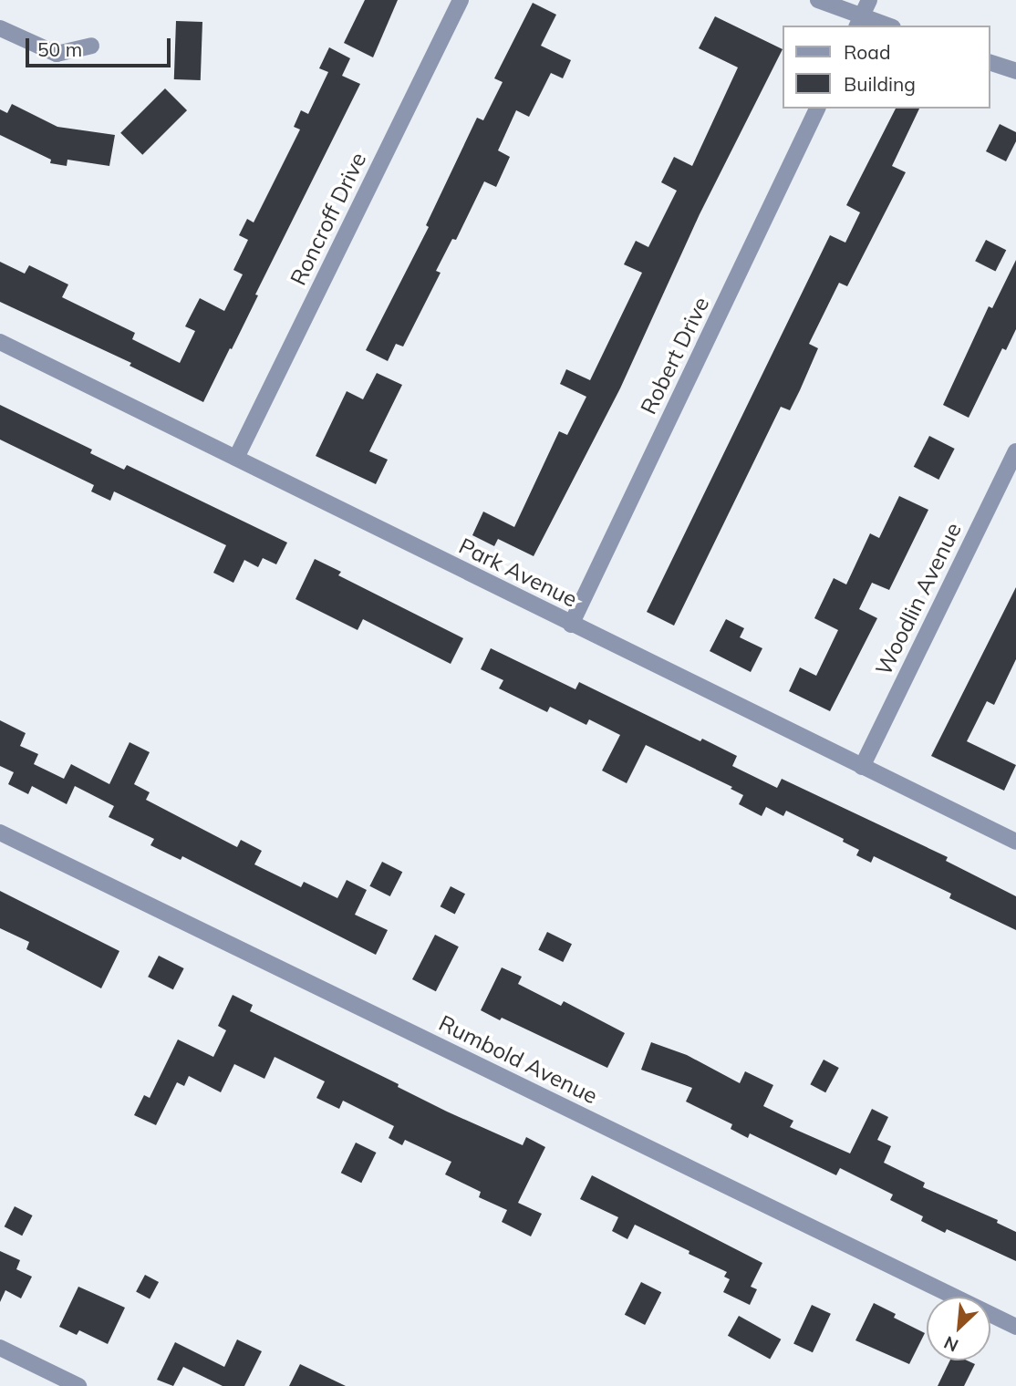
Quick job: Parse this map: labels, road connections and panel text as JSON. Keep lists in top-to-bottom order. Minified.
{"streets":{"street":["Roncroff Drive","Robert Drive","Park Avenue","Woodlin Avenue","Rumbold Avenue"]},"crossings":[["Roncroff Drive","Park Avenue"],["Robert Drive","Park Avenue"],["Park Avenue","Woodlin Avenue"]],"legend":["Road","Building"],"scale_bar":"50 m","north":"bottom left"}
